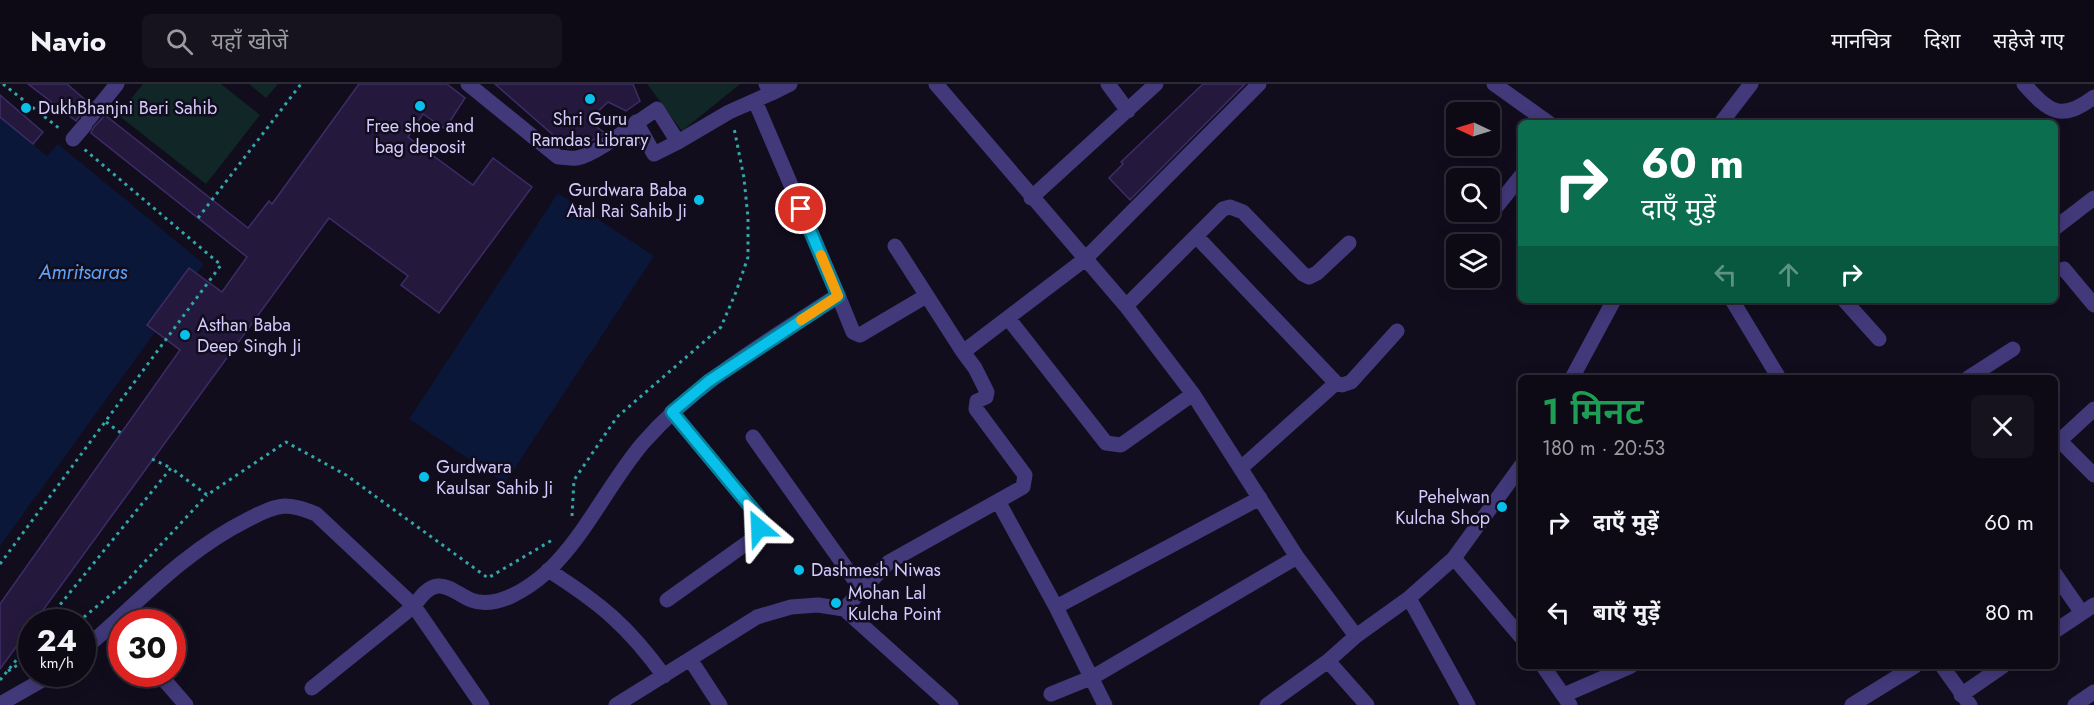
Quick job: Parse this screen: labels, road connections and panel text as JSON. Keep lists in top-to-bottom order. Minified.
{"water":["Amritsaras"],"places":["Shri Guru Ramdas Library","Free shoe and bag deposit","DukhBhanjni Beri Sahib","Gurdwara Baba Atal Rai Sahib Ji","Asthan Baba Deep Singh Ji","Gurdwara Kaulsar Sahib Ji","Pehelwan Kulcha Shop","Dashmesh Niwas","Mohan Lal Kulcha Point"],"north":"left","page":{"header":"Navio","search":"यहाँ खोजें","nav":["मानचित्र","दिशा","सहेजे गए"],"turn":["60 m","दाएँ मुड़ें"],"heading":["1 मिनट","180 m · 20:53"],"list":[{"name":"दाएँ मुड़ें","value":"60 m"},{"name":"बाएँ मुड़ें","value":"80 m"}],"speed":"24 km/h","limit":"30"}}
